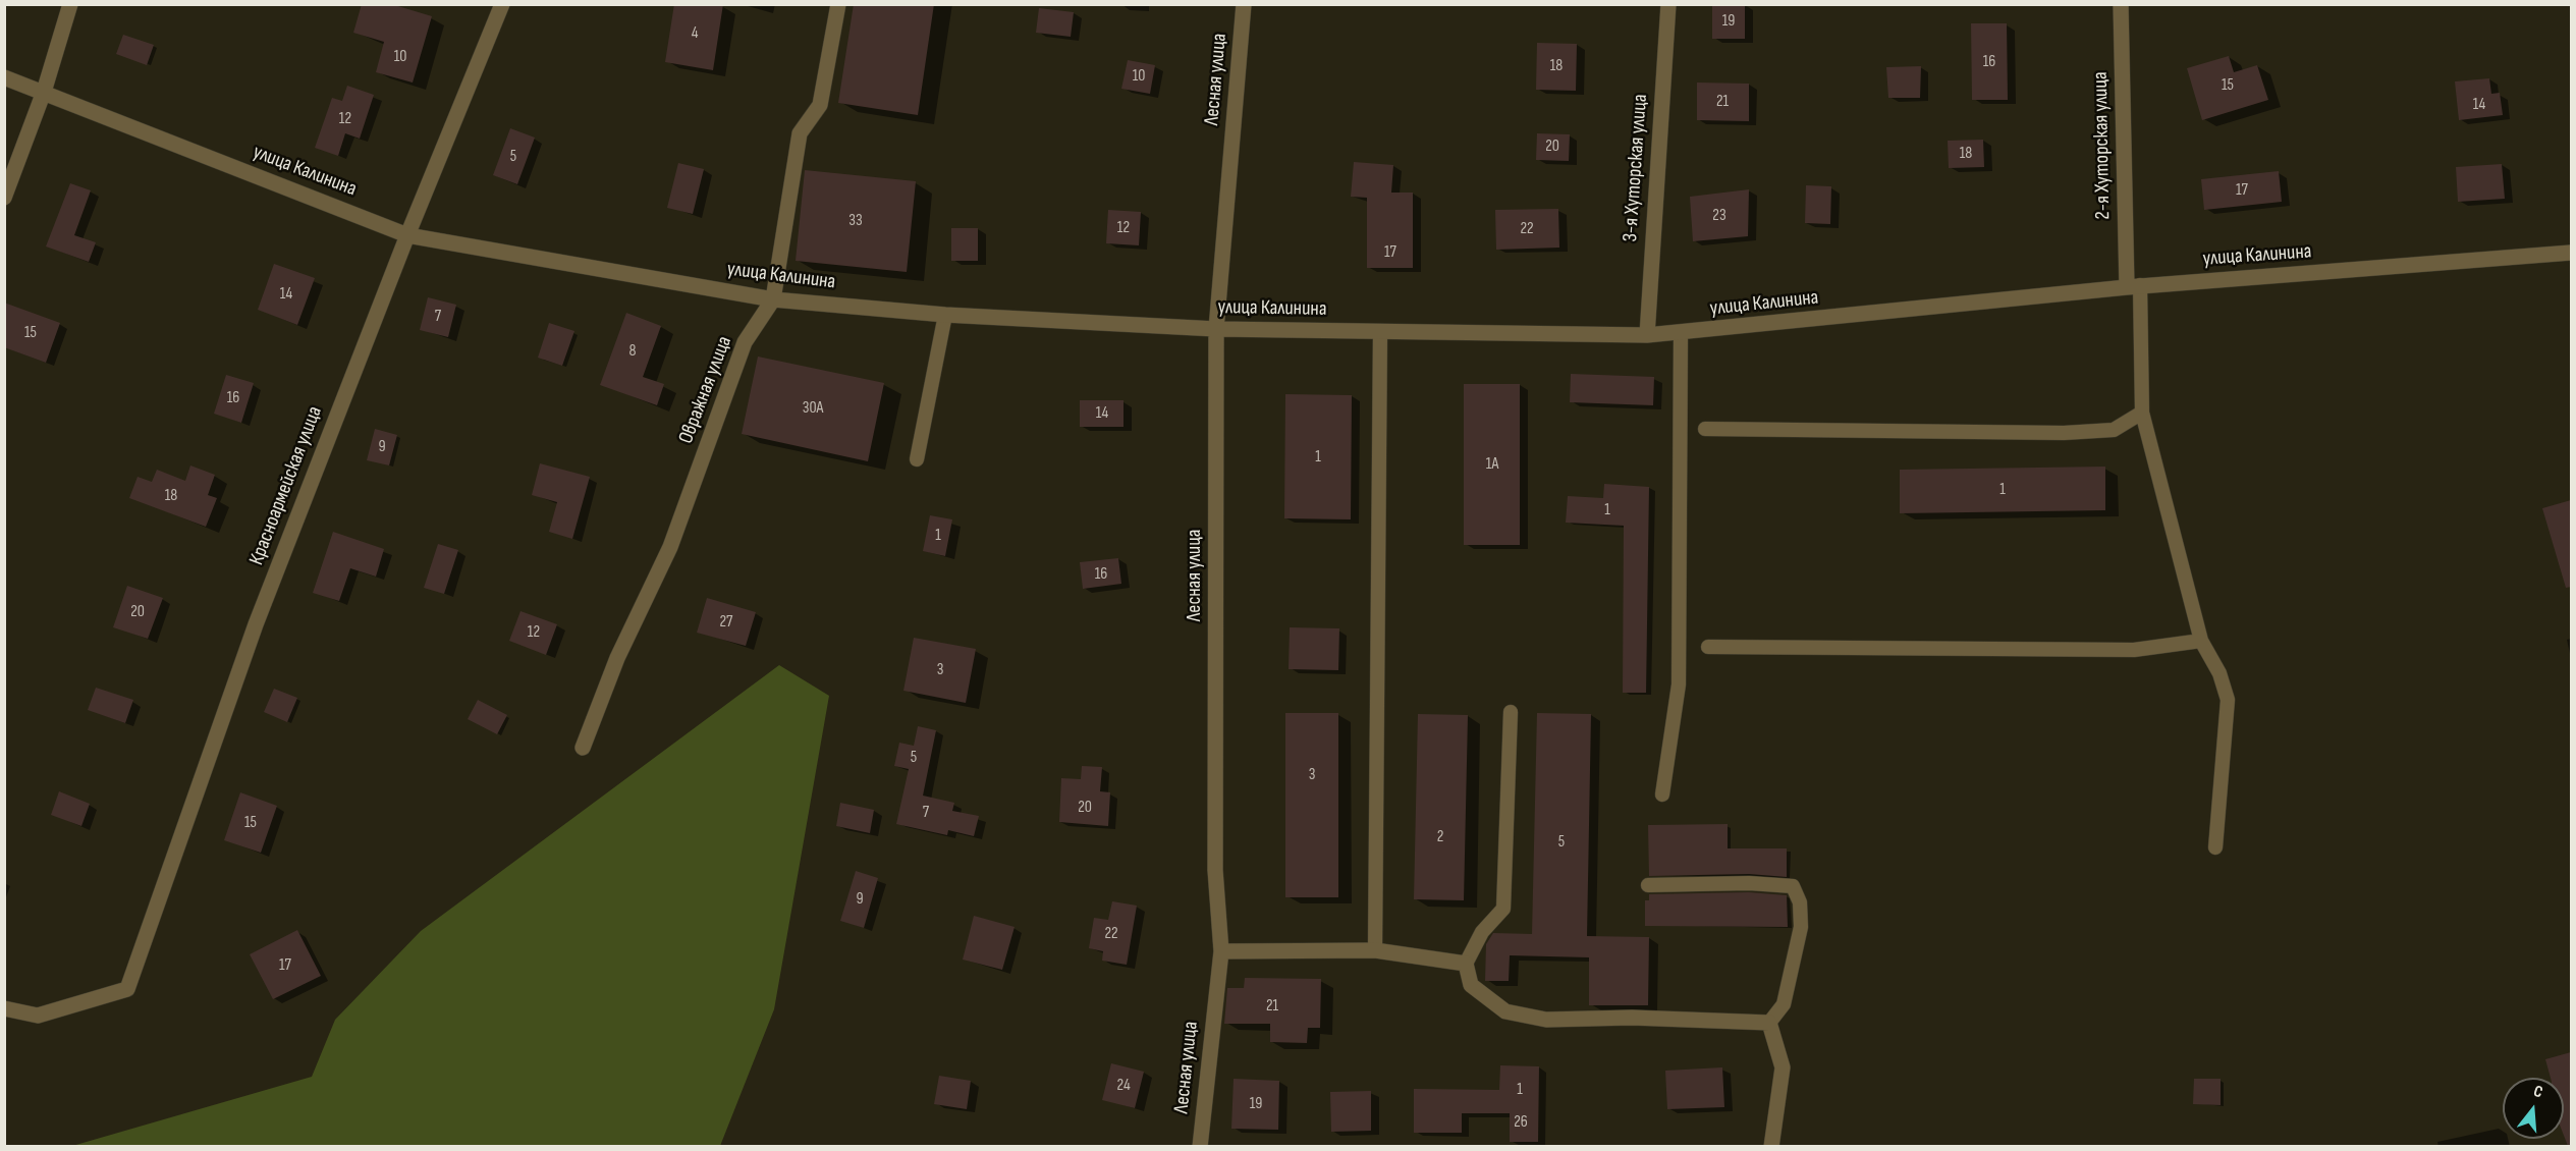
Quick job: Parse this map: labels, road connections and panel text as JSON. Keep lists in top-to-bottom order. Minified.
{"streets":{"street":["Лесная улица","2-я Хуторская улица","3-я Хуторская улица","улица Калинина","Овражная улица","Красноармейская улица"]},"crossings":[["Лесная улица","улица Калинина"],["2-я Хуторская улица","улица Калинина"],["3-я Хуторская улица","улица Калинина"],["улица Калинина","Овражная улица"],["улица Калинина","Красноармейская улица"]],"house_numbers":["19","4","10","16","18","10","15","21","14","12","20","18","5","17","23","33","12","22","17","14","7","15","8","16","30А","14","9","1","1А","1","18","1","1","16","20","27","12","3","5","3","20","7","15","2","5","9","22","17","21","24","1","19","26"],"north":"top"}
